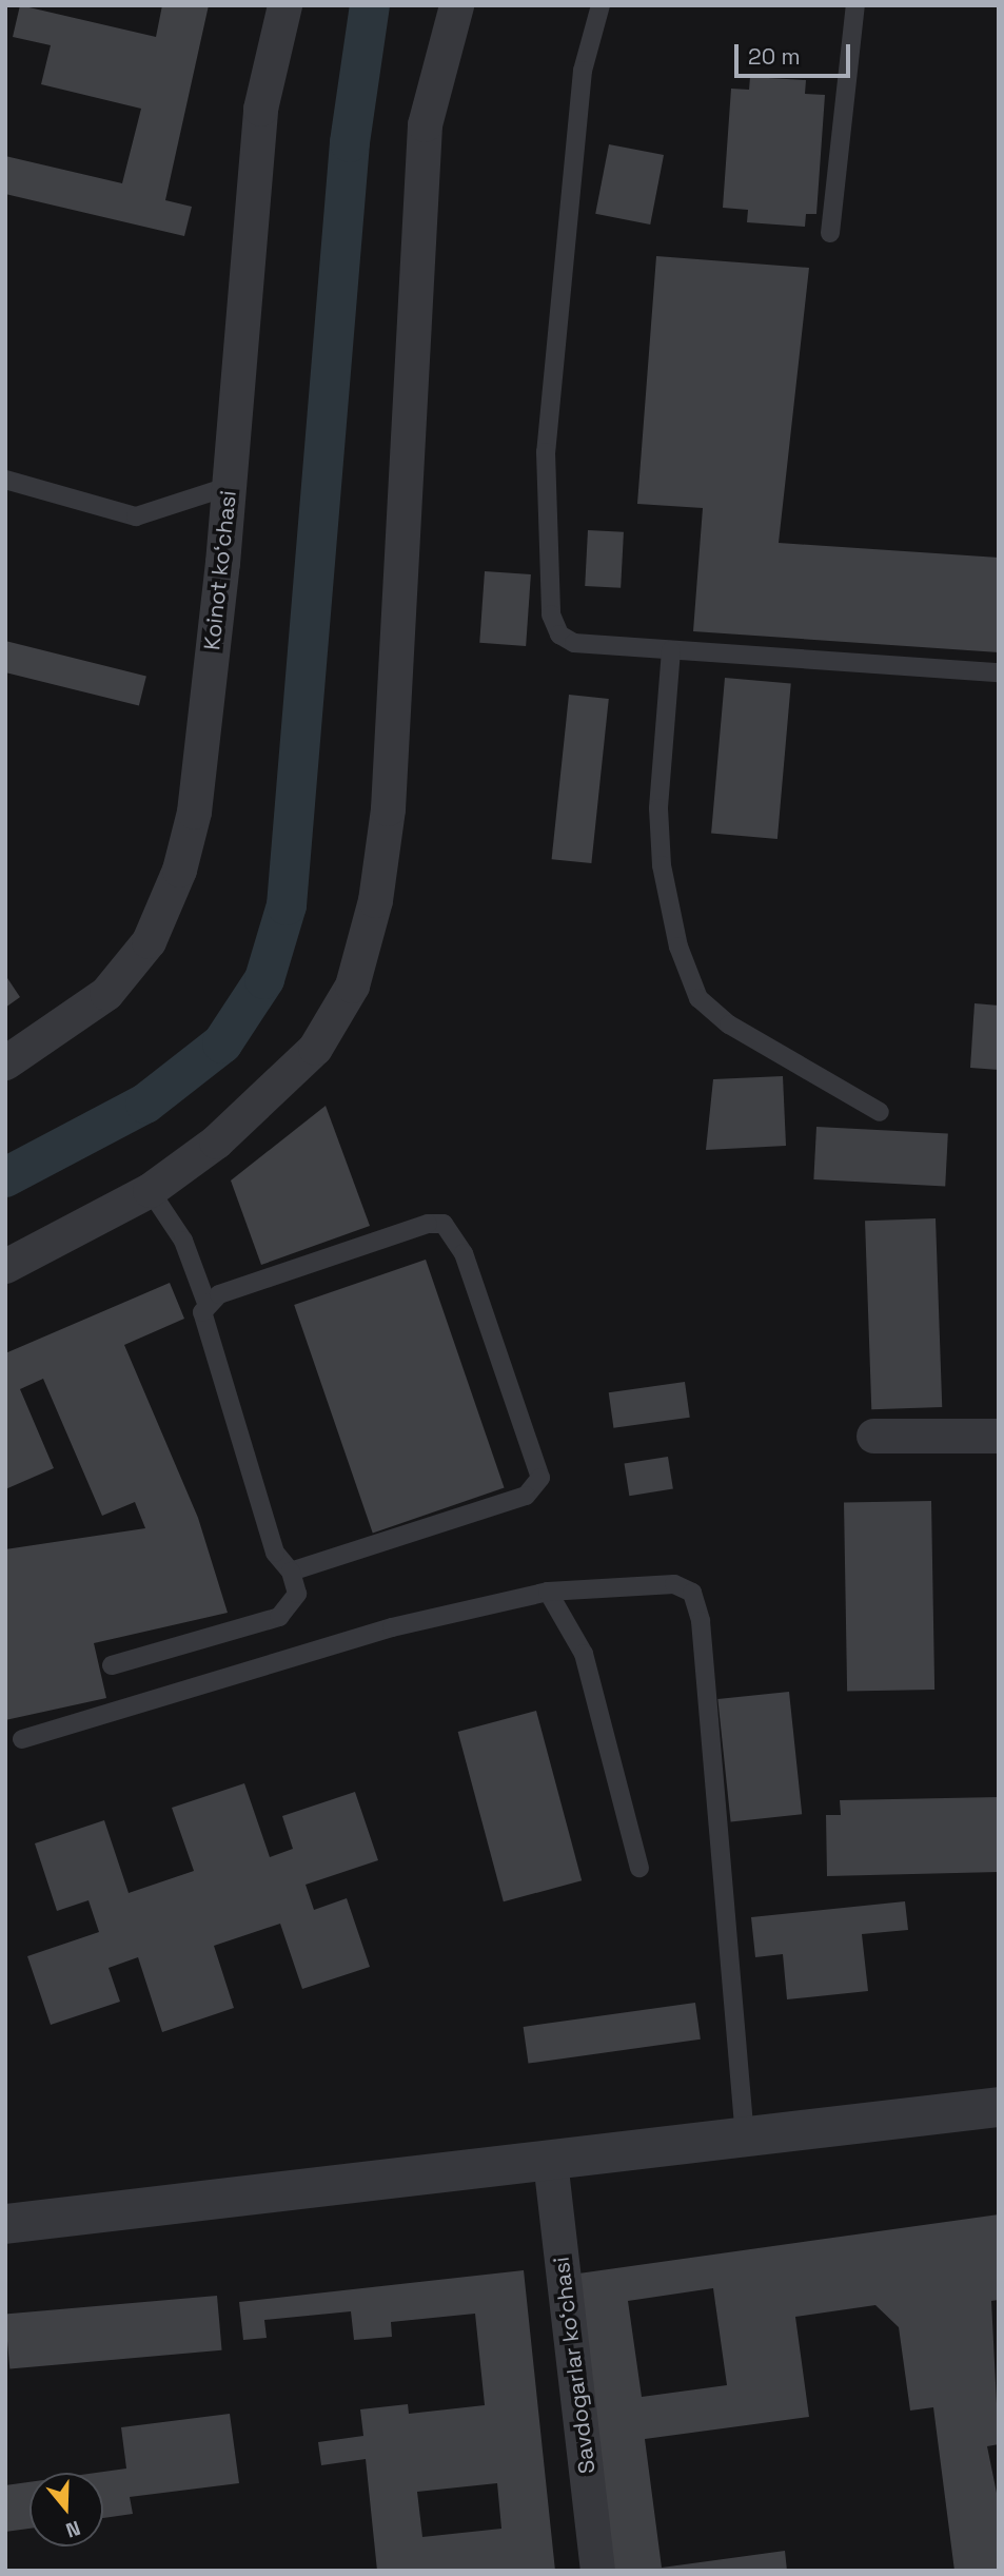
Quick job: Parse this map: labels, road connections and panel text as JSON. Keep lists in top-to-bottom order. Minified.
{"streets":{"street":["Koinot koʻchasi","Savdogarlar koʻchasi"]},"scale_bar":"20 m","north":"bottom"}
